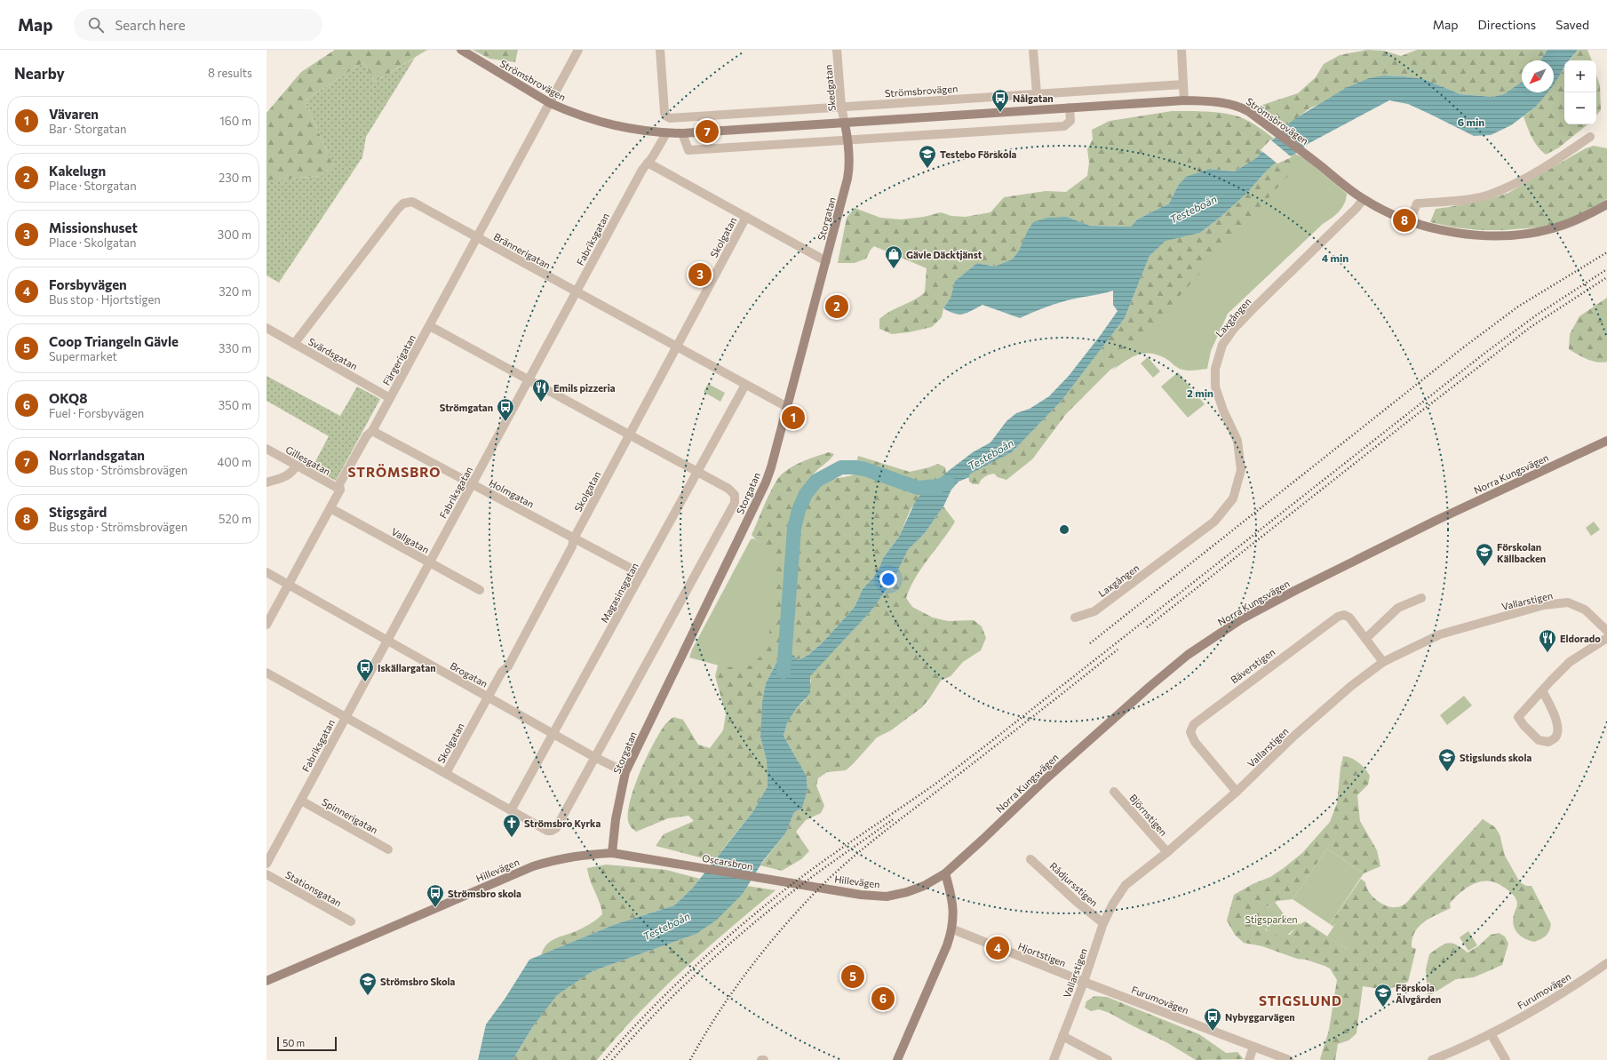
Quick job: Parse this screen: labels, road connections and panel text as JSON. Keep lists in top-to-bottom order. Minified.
{"streets":{"street":["Strömsbrovägen","Skedgatan","Storgatan","Skolgatan","Fabriksgatan","Brännerigatan","Laxgången","Svärdsgatan","Färgerigatan","Gillesgatan","Norra Kungsvägen","Holmgatan","Vallgatan","Magasinsgatan","Vallarstigen","Bäverstigen","Brogatan","Björnstigen","Spinnerigatan","Oscarsbron","Hillevägen","Rådjursstigen","Stationsgatan","Hjortstigen","Furumovägen"]},"crossings":[["Strömsbrovägen","Skedgatan"],["Strömsbrovägen","Storgatan"],["Strömsbrovägen","Fabriksgatan"],["Strömsbrovägen","Laxgången"],["Strömsbrovägen","Färgerigatan"],["Skedgatan","Storgatan"],["Storgatan","Brännerigatan"],["Storgatan","Brogatan"],["Storgatan","Hillevägen"],["Skolgatan","Brännerigatan"],["Skolgatan","Holmgatan"],["Skolgatan","Brogatan"],["Fabriksgatan","Brännerigatan"],["Fabriksgatan","Holmgatan"],["Fabriksgatan","Vallgatan"],["Fabriksgatan","Brogatan"],["Fabriksgatan","Spinnerigatan"],["Brännerigatan","Svärdsgatan"],["Brännerigatan","Färgerigatan"],["Brännerigatan","Magasinsgatan"],["Svärdsgatan","Färgerigatan"],["Färgerigatan","Gillesgatan"],["Färgerigatan","Holmgatan"],["Färgerigatan","Vallgatan"],["Färgerigatan","Brogatan"],["Norra Kungsvägen","Hillevägen"],["Holmgatan","Magasinsgatan"],["Magasinsgatan","Brogatan"],["Vallarstigen","Bäverstigen"],["Vallarstigen","Björnstigen"],["Vallarstigen","Rådjursstigen"],["Vallarstigen","Hjortstigen"],["Vallarstigen","Furumovägen"],["Oscarsbron","Hillevägen"],["Hjortstigen","Furumovägen"]],"districts":["STRÖMSBRO","STIGSLUND"],"water":["Testeboån"],"parks":["Stigsparken"],"places":{"bus stop":["Nålgatan","Strömgatan","Iskällargatan","Strömsbro skola","Nybyggarvägen"],"school or university":["Testebo Förskola","Förskolan Källbacken","Stigslunds skola","Strömsbro Skola","Förskola Älvgården"],"shop":["Gävle Däcktjänst"],"restaurant":["Emils pizzeria","Eldorado"],"church":["Strömsbro Kyrka"]},"scale_bar":"50 m","north":"bottom left","page":{"header":"Map","search":"Search here","nav":["Map","Directions","Saved"],"heading":["Nearby","8 results"],"map_buttons":["+","−"],"list":[{"mark":"1","name":"Vävaren","note":"Bar · Storgatan","value":"160 m"},{"mark":"2","name":"Kakelugn","note":"Place · Storgatan","value":"230 m"},{"mark":"3","name":"Missionshuset","note":"Place · Skolgatan","value":"300 m"},{"mark":"4","name":"Forsbyvägen","note":"Bus stop · Hjortstigen","value":"320 m"},{"mark":"5","name":"Coop Triangeln Gävle","note":"Supermarket","value":"330 m"},{"mark":"6","name":"OKQ8","note":"Fuel · Forsbyvägen","value":"350 m"},{"mark":"7","name":"Norrlandsgatan","note":"Bus stop · Strömsbrovägen","value":"400 m"},{"mark":"8","name":"Stigsgård","note":"Bus stop · Strömsbrovägen","value":"520 m"}],"pins":["7","8","3","2","1","4","5","6"],"scale":"50 m"},"rings":["6 min","4 min","2 min"]}
